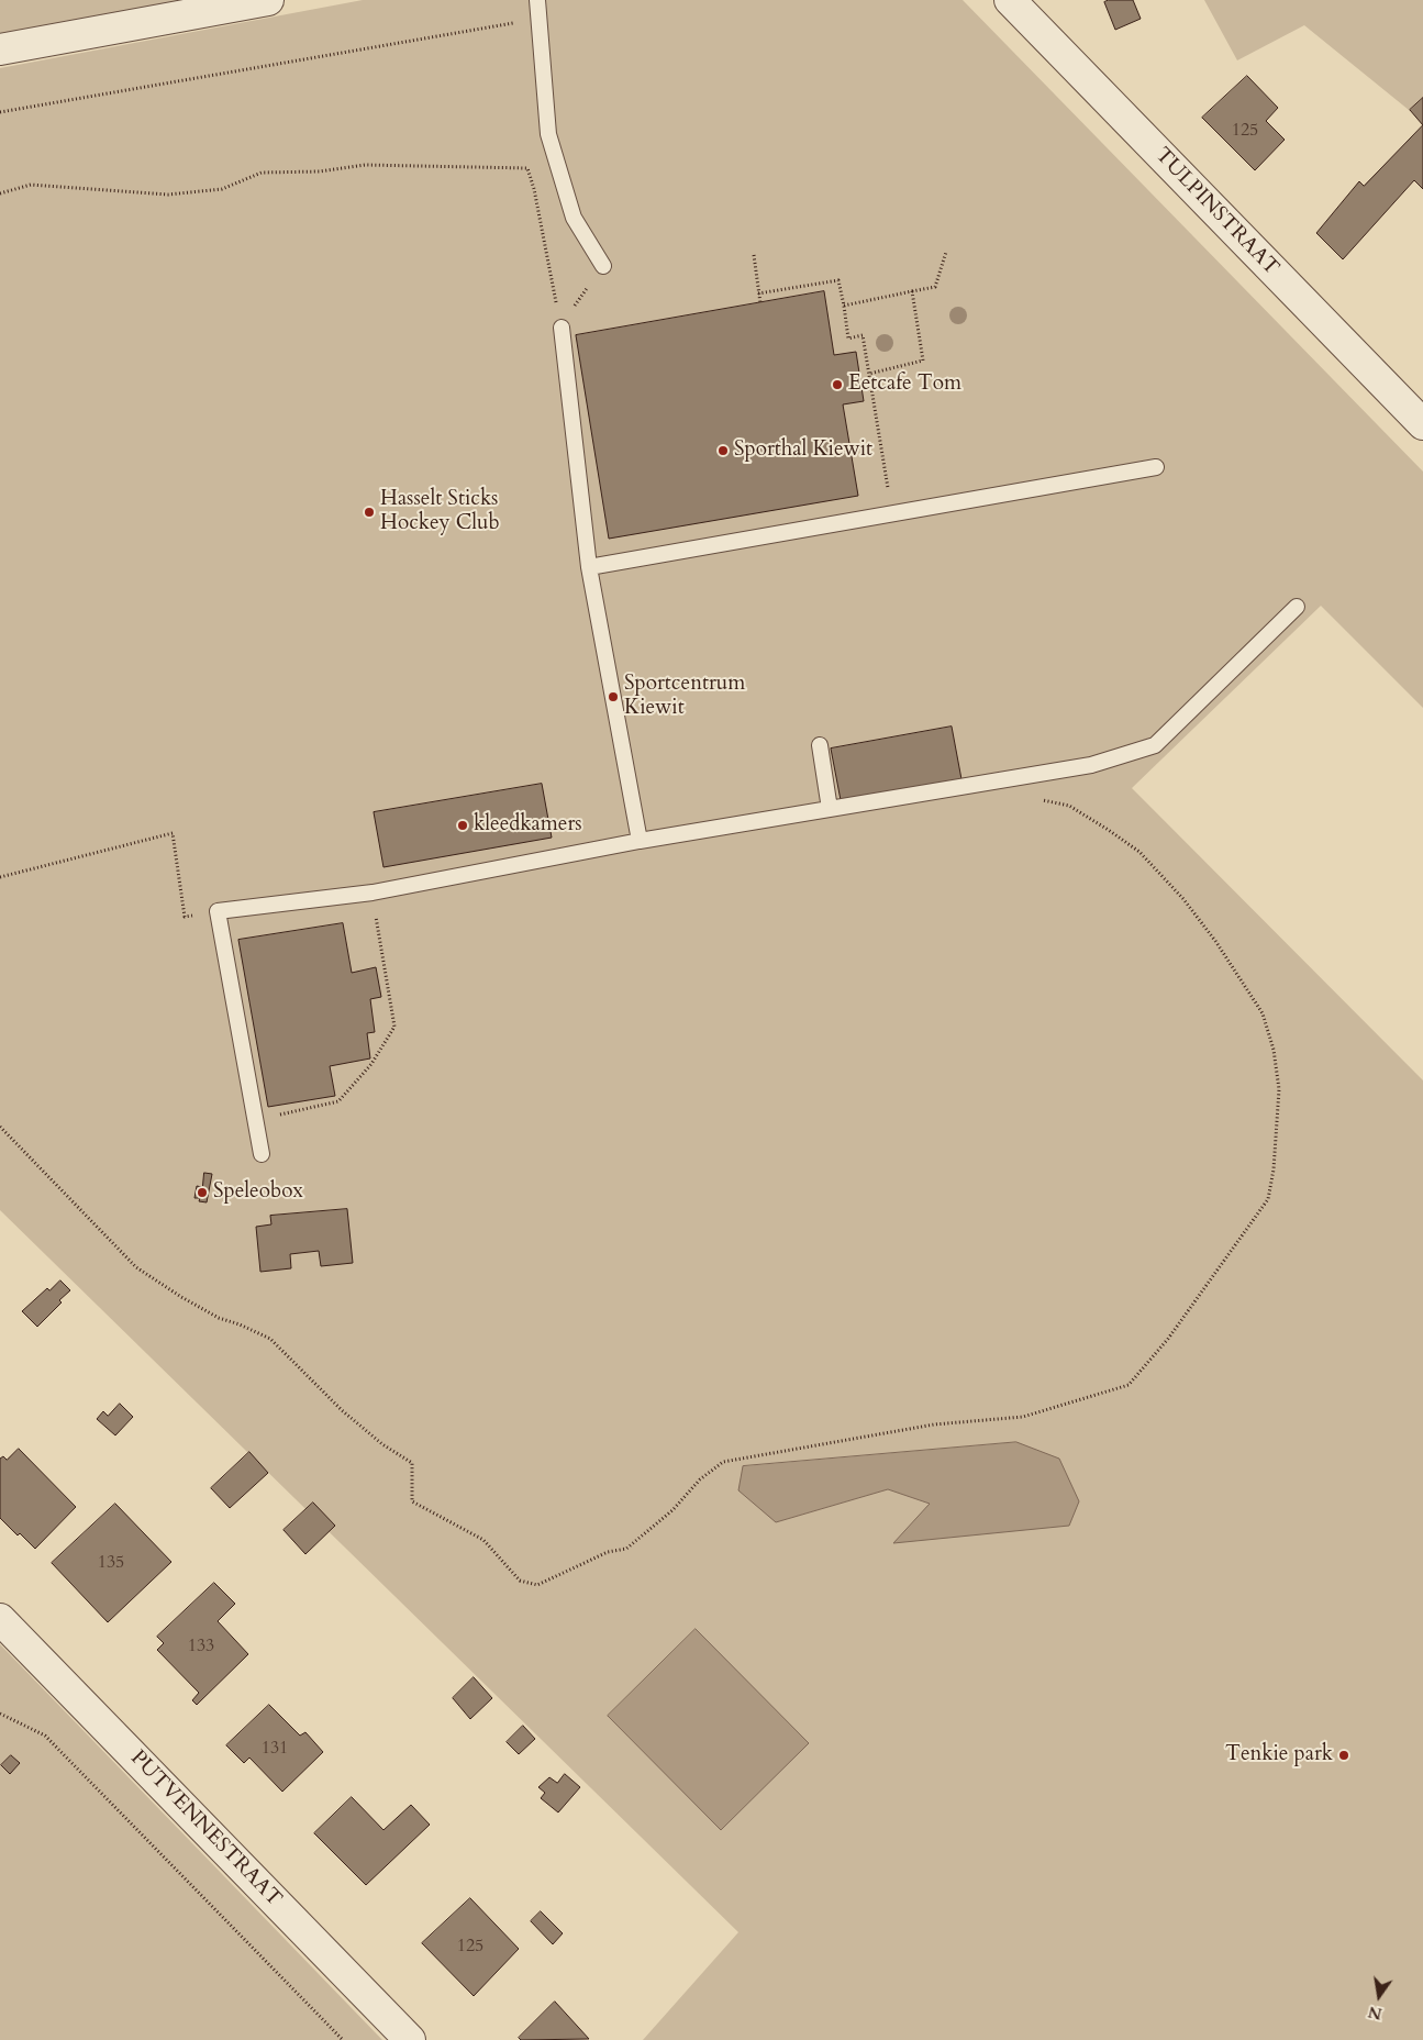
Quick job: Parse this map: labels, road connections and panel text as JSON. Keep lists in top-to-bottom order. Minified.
{"streets":{"street":["TULPINSTRAAT","PUTVENNESTRAAT"]},"places":["Eetcafe Tom","Sporthal Kiewit","Hasselt Sticks Hockey Club","Sportcentrum Kiewit","kleedkamers","Speleobox","Tenkie park"],"house_numbers":["125","135","133","131","125"],"north":"bottom"}
